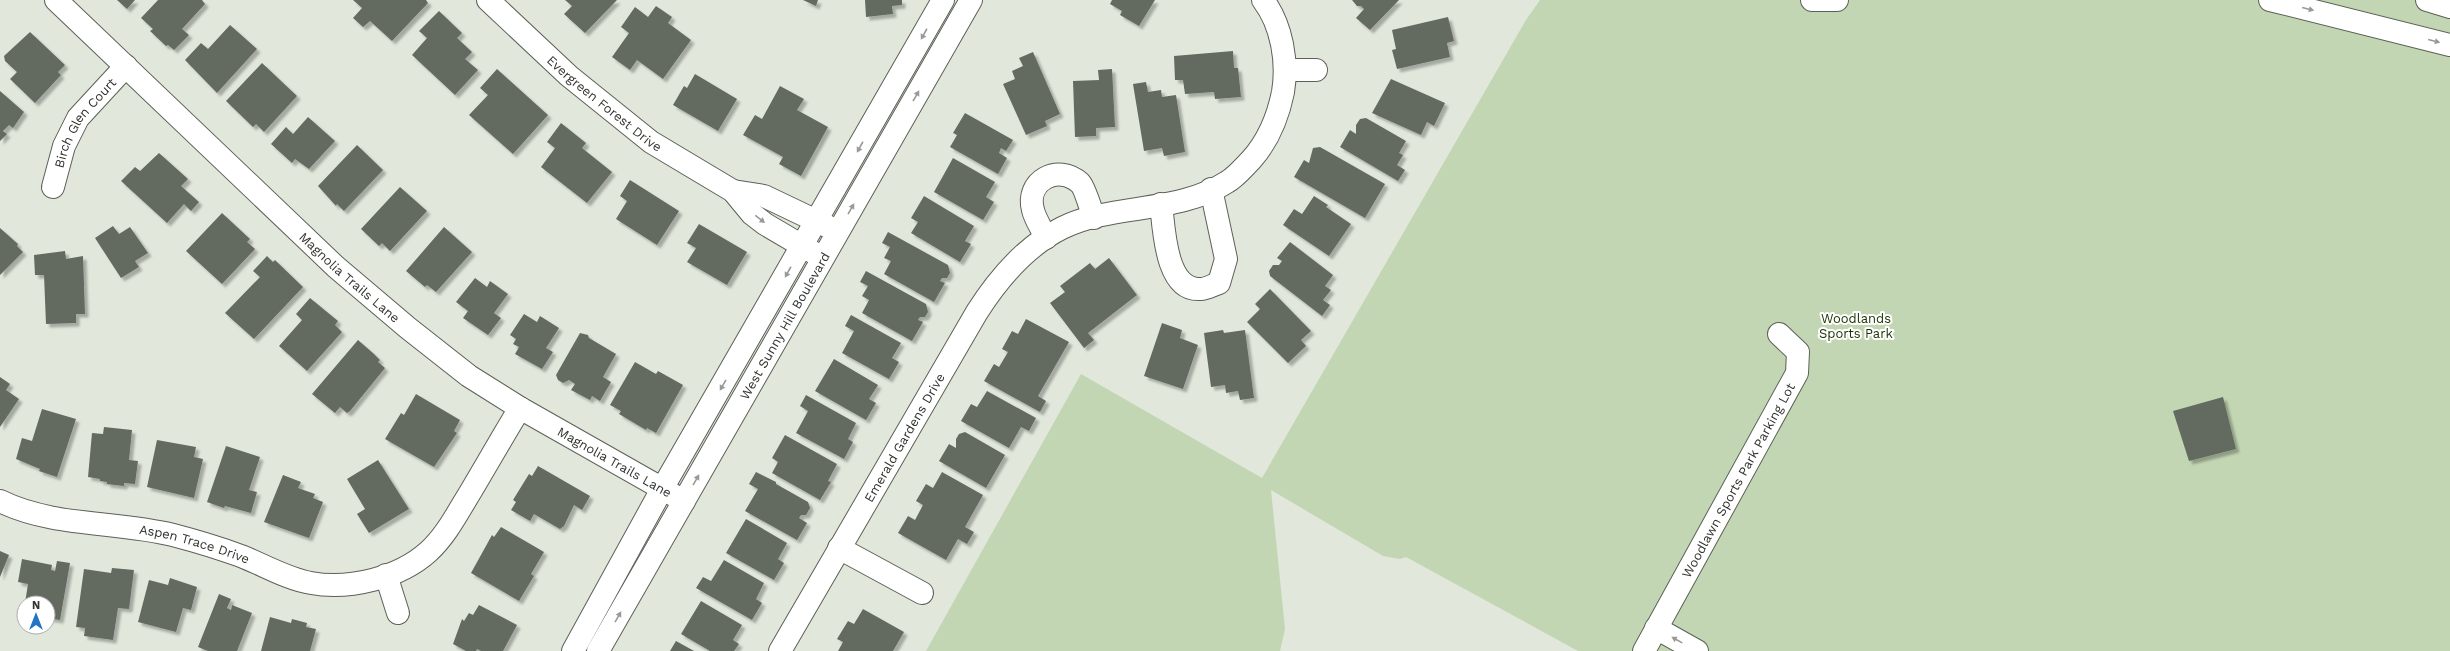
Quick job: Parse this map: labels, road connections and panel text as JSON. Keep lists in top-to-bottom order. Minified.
{"streets":{"street":["Evergreen Forest Drive","Birch Glen Court","Magnolia Trails Lane","West Sunny Hill Boulevard","Emerald Gardens Drive","Woodlawn Sports Park Parking Lot","Aspen Trace Drive"]},"crossings":[["Evergreen Forest Drive","West Sunny Hill Boulevard"],["Birch Glen Court","Magnolia Trails Lane"],["Magnolia Trails Lane","West Sunny Hill Boulevard"],["Magnolia Trails Lane","Aspen Trace Drive"]],"parks":["Woodlands Sports Park"],"north":"top"}
